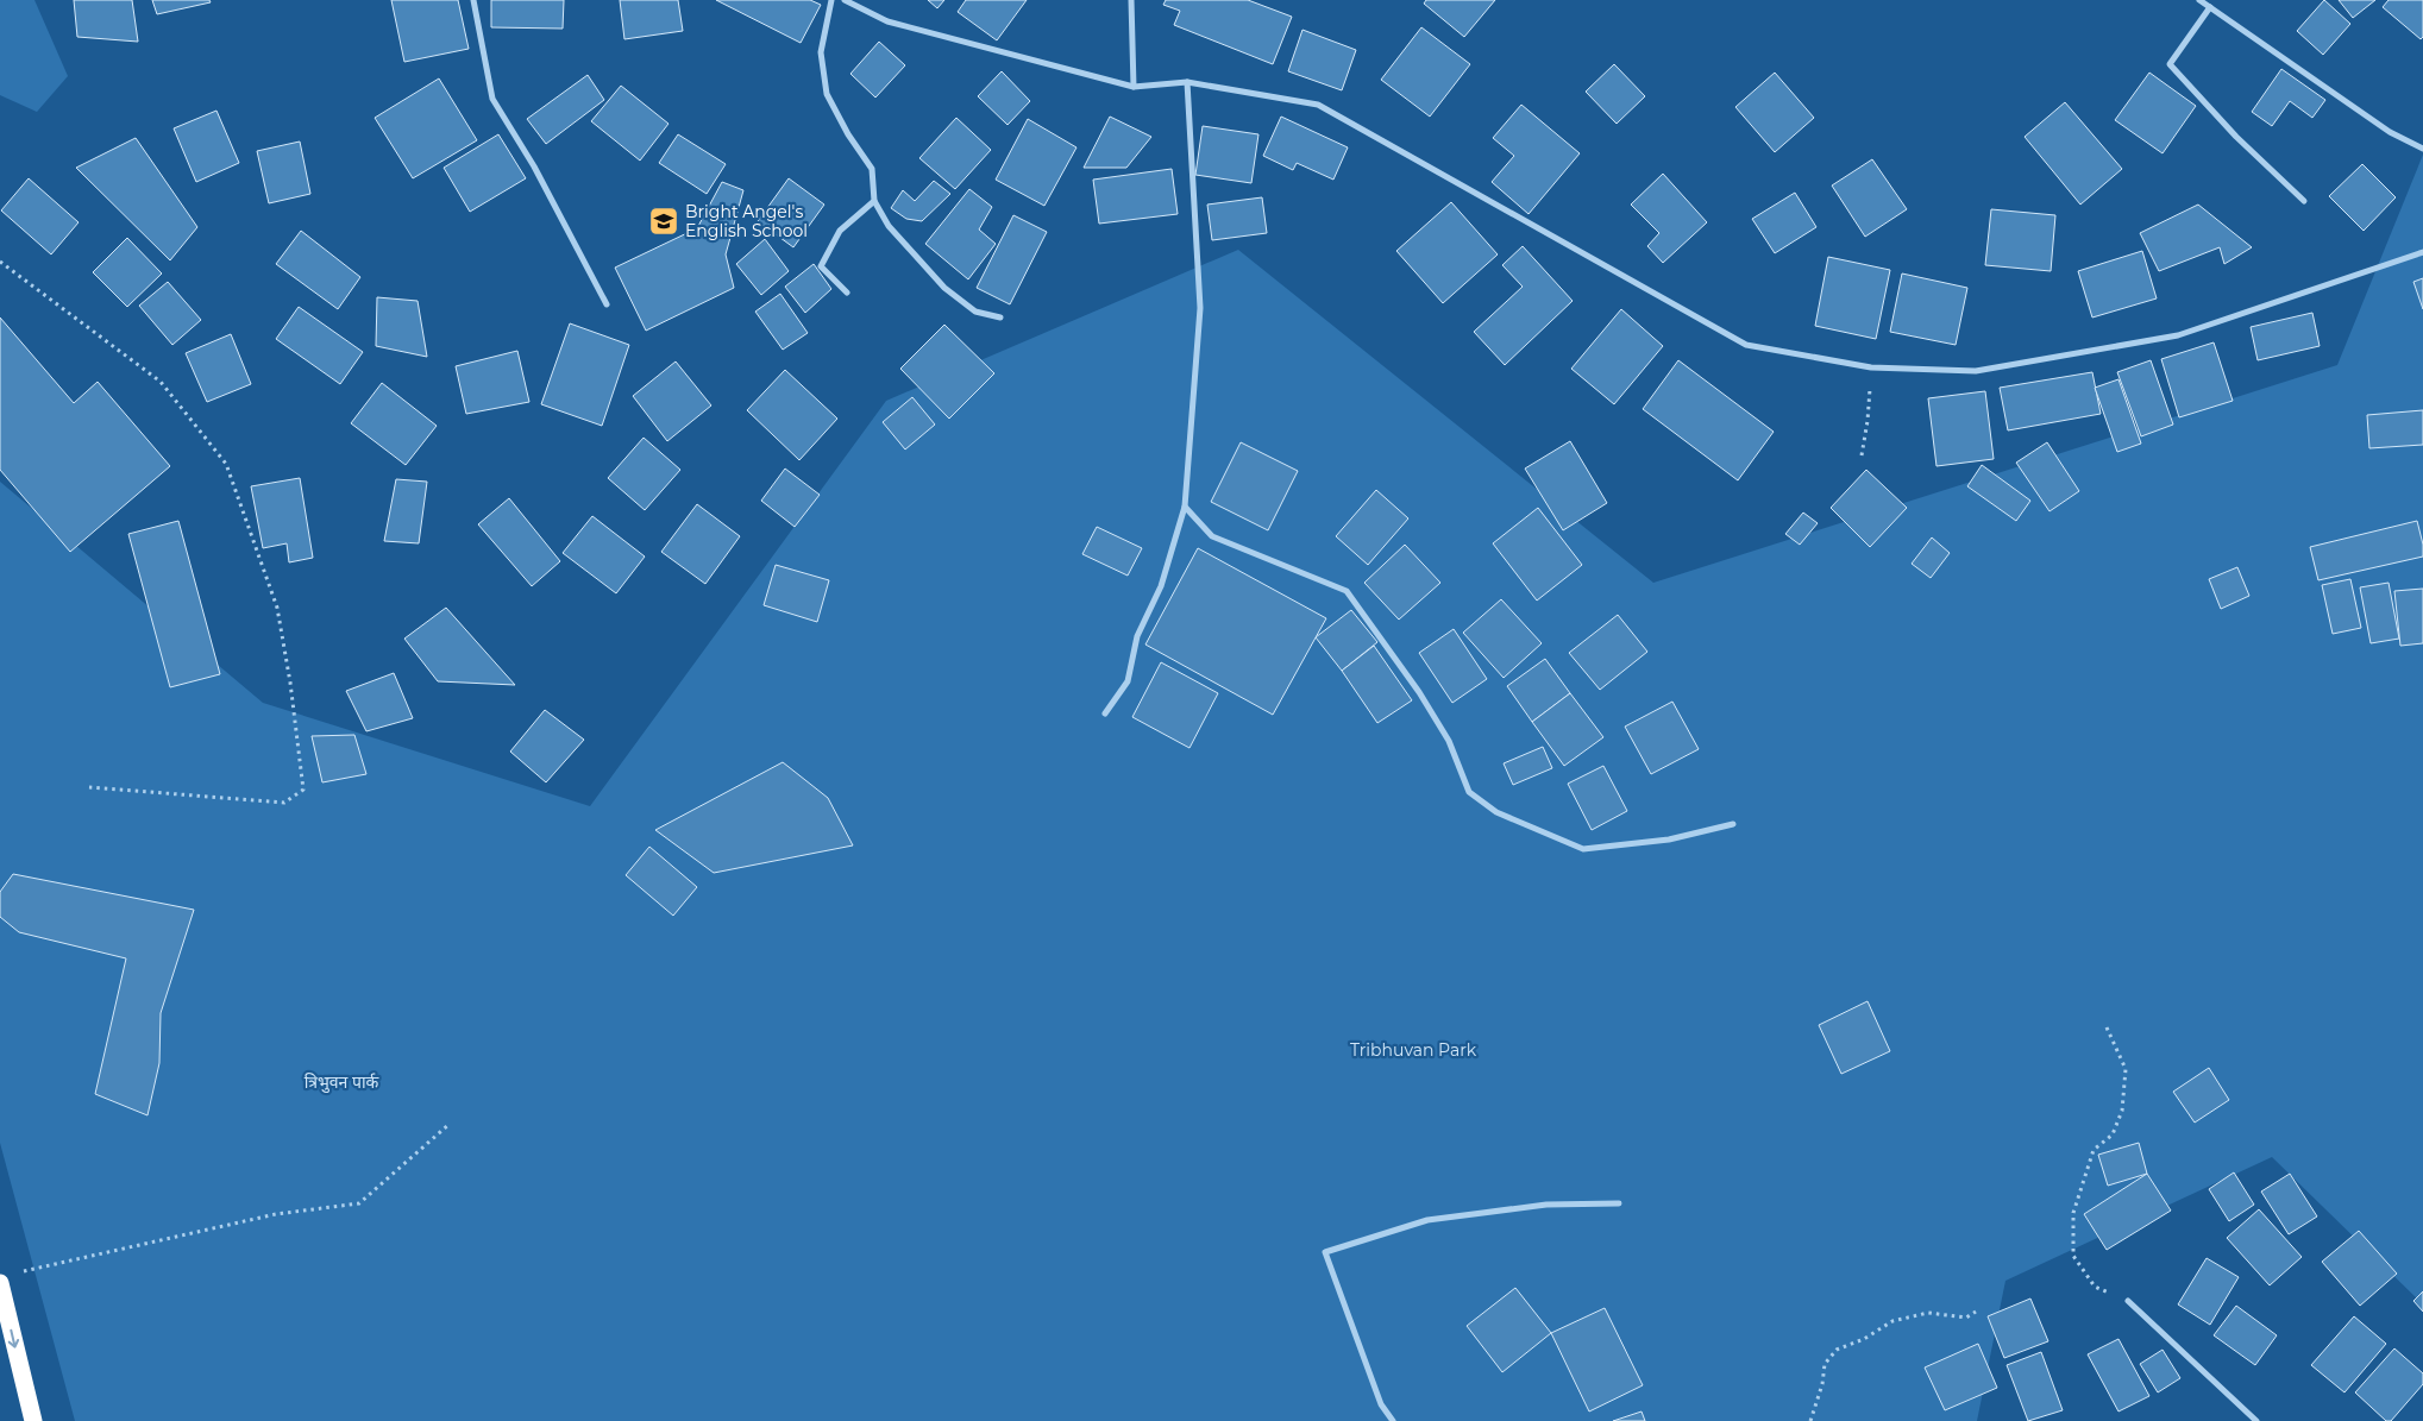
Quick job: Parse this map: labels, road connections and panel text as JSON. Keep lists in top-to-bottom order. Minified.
{"parks":["Tribhuvan Park","त्रिभुवन पार्क"],"places":{"school or university":["Bright Angel's English School"]}}
